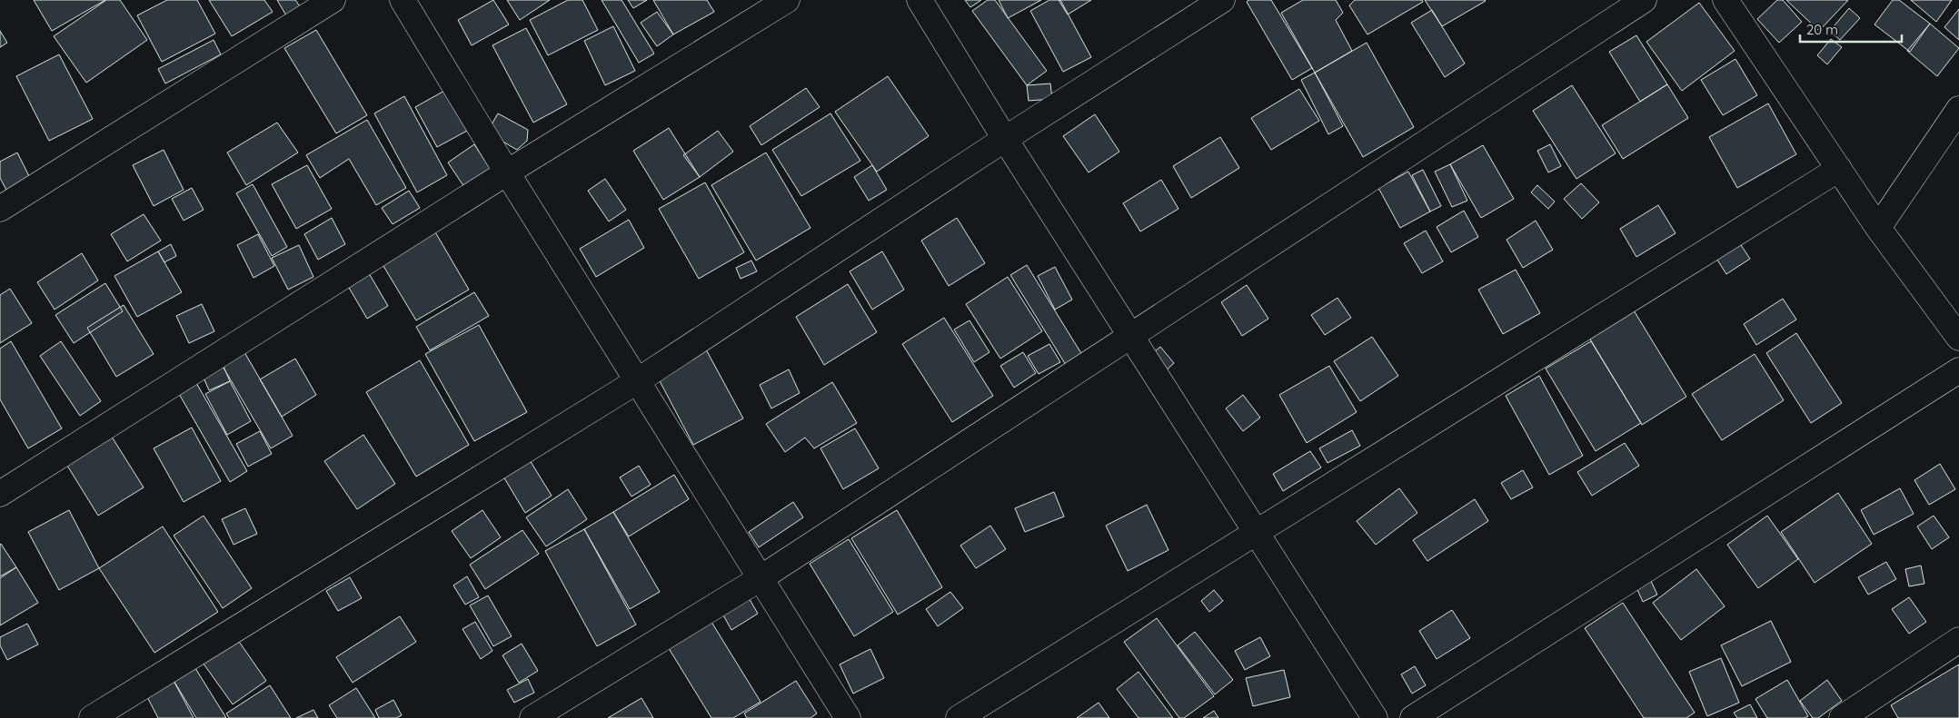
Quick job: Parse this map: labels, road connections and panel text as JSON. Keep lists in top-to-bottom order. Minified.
{"scale_bar":"20 m"}
